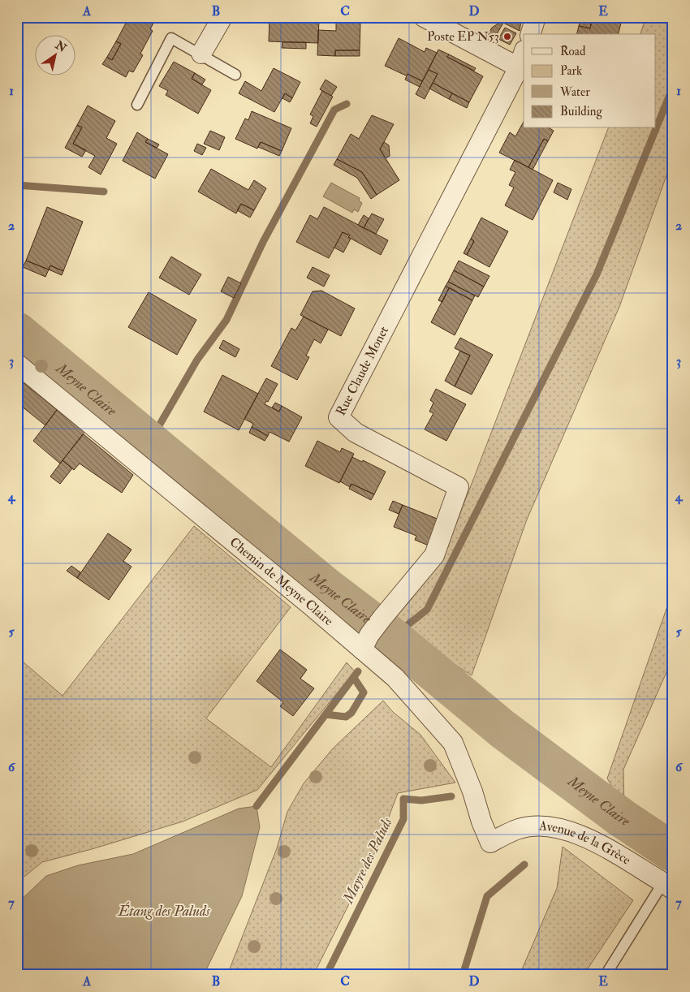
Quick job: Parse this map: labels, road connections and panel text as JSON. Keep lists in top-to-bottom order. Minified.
{"streets":{"street":["Rue Claude Monet","Chemin de Meyne Claire","Avenue de la Grèce"]},"crossings":[["Rue Claude Monet","Chemin de Meyne Claire"],["Chemin de Meyne Claire","Avenue de la Grèce"]],"water":["Meyne Claire","Mayre des Paluds","Étang des Paluds"],"places":["Poste EP N53"],"legend":["Road","Park","Water","Building"],"north":"top right","grid":{"columns":["A","B","C","D","E"],"rows":["1","2","3","4","5","6","7"]}}
